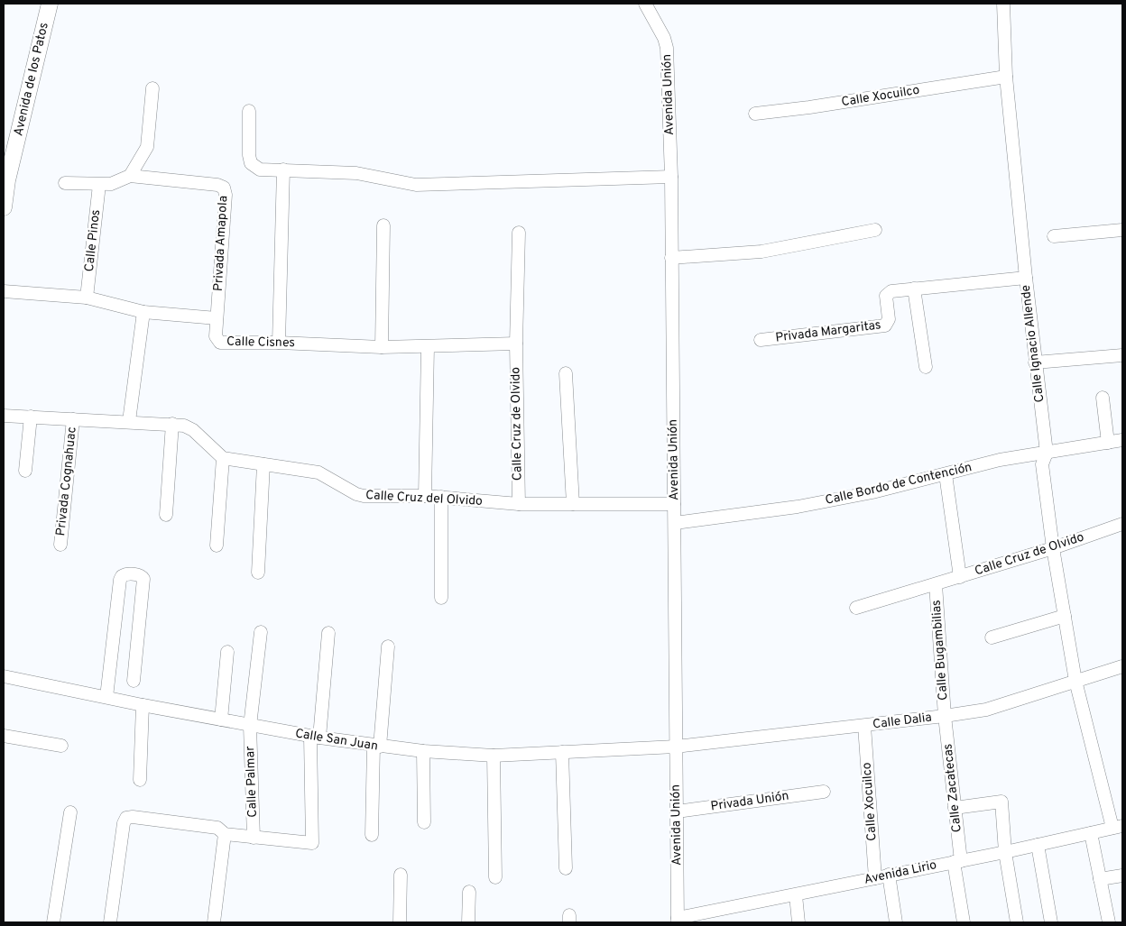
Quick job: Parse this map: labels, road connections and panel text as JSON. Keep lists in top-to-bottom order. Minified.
{"streets":{"main road":["Avenida de los Patos"],"street":["Avenida Unión","Calle Xocuilco","Calle Pinos","Privada Amapola","Privada Margaritas","Calle Cisnes","Calle Ignacio Allende","Calle Cruz de Olvido","Privada Cognahuac","Calle Bordo de Contención","Calle Cruz del Olvido","Calle Bugambilias","Calle Dalia","Calle San Juan","Calle Palmar","Calle Zacatecas","Privada Unión","Avenida Lirio"]},"crossings":[["Avenida Unión","Calle Bordo de Contención"],["Avenida Unión","Calle Cruz del Olvido"],["Avenida Unión","Calle Dalia"],["Avenida Unión","Calle San Juan"],["Avenida Unión","Privada Unión"],["Avenida Unión","Avenida Lirio"],["Calle Xocuilco","Calle Ignacio Allende"],["Calle Xocuilco","Calle Dalia"],["Calle Xocuilco","Avenida Lirio"],["Privada Amapola","Calle Cisnes"],["Privada Margaritas","Calle Ignacio Allende"],["Calle Cisnes","Calle Cruz de Olvido"],["Calle Ignacio Allende","Calle Cruz de Olvido"],["Calle Ignacio Allende","Calle Bordo de Contención"],["Calle Ignacio Allende","Calle Dalia"],["Calle Cruz de Olvido","Calle Cruz del Olvido"],["Calle Cruz de Olvido","Calle Bugambilias"],["Calle Bugambilias","Calle Dalia"],["Calle Bugambilias","Calle Zacatecas"],["Calle Dalia","Calle San Juan"],["Calle Dalia","Calle Zacatecas"],["Calle San Juan","Calle Palmar"],["Calle Zacatecas","Avenida Lirio"]]}
